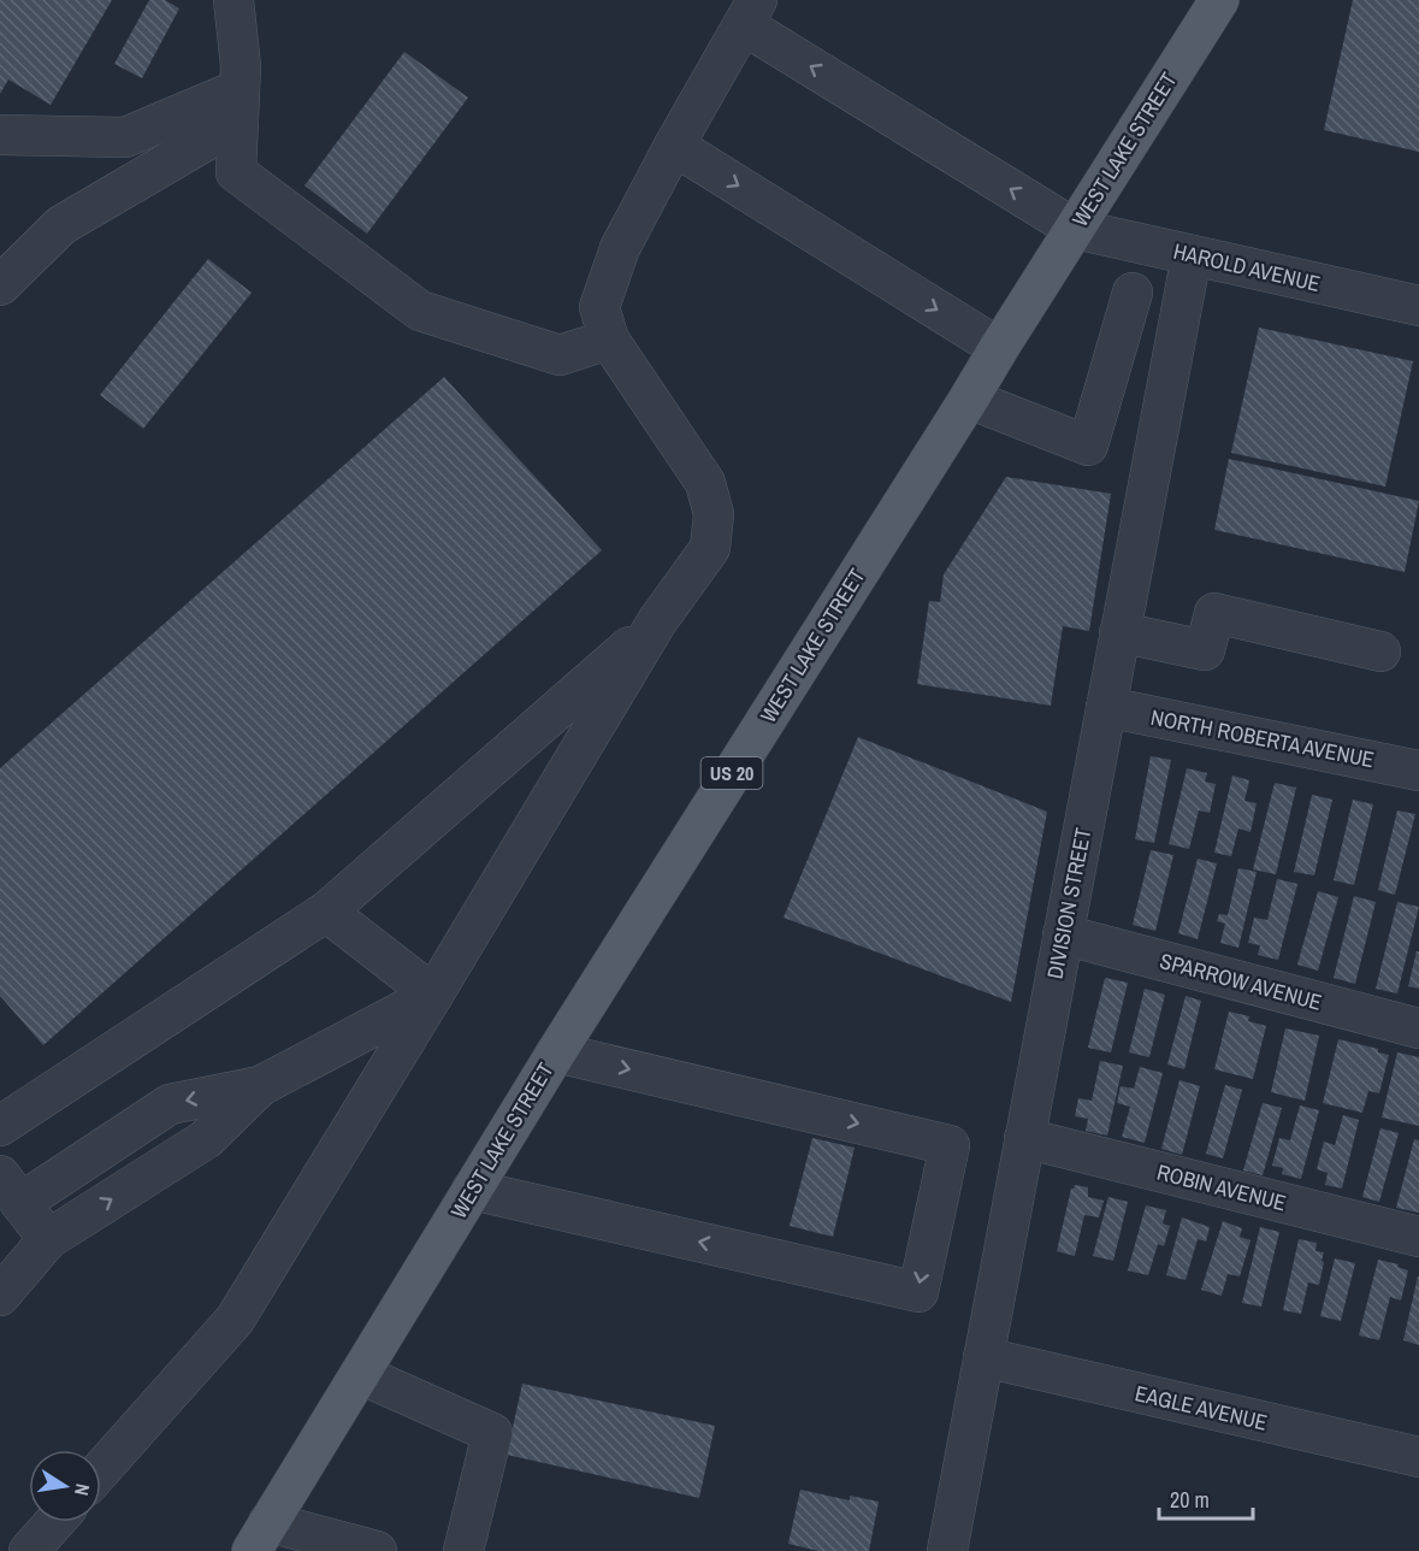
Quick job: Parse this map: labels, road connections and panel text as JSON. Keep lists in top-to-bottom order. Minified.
{"streets":{"main road":["WEST LAKE STREET","US 20"],"street":["HAROLD AVENUE","NORTH ROBERTA AVENUE","DIVISION STREET","SPARROW AVENUE","ROBIN AVENUE","EAGLE AVENUE"]},"crossings":[["WEST LAKE STREET","HAROLD AVENUE"],["HAROLD AVENUE","DIVISION STREET"],["NORTH ROBERTA AVENUE","DIVISION STREET"],["DIVISION STREET","SPARROW AVENUE"],["DIVISION STREET","ROBIN AVENUE"],["DIVISION STREET","EAGLE AVENUE"]],"scale_bar":"20 m","north":"right"}
